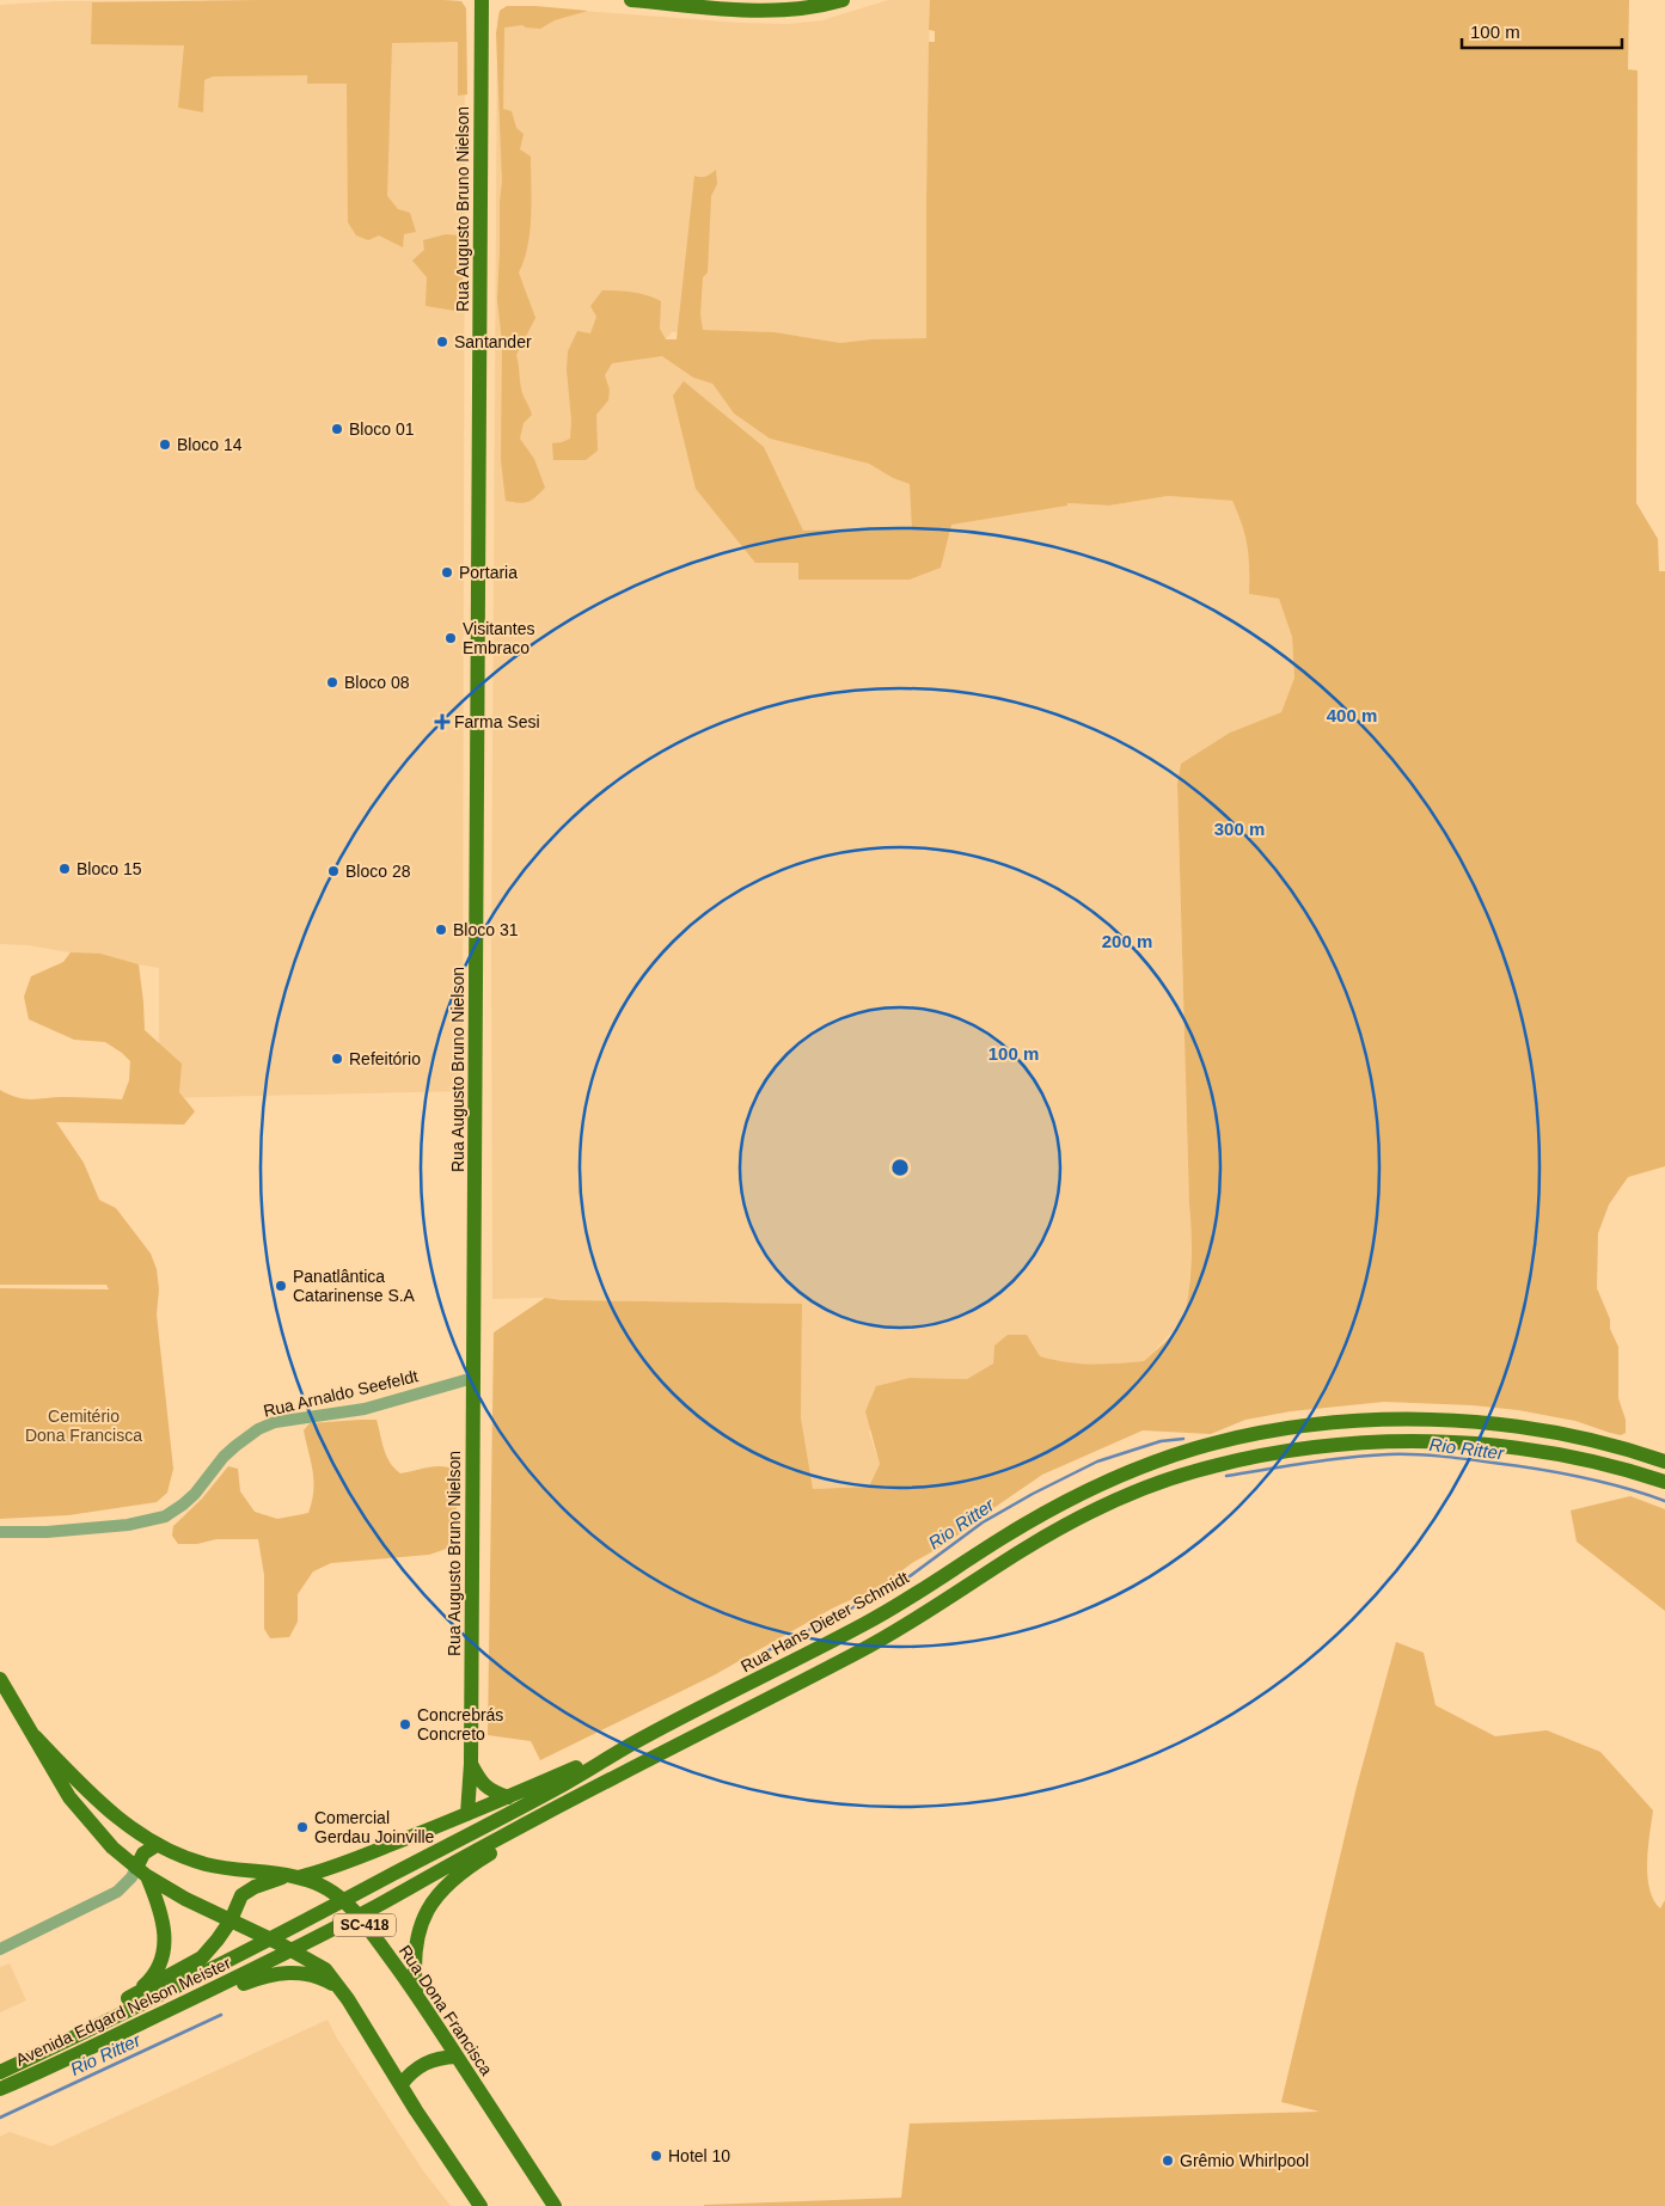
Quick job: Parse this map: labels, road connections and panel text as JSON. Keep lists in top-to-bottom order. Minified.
{"streets":{"main road":["Rua Augusto Bruno Nielson","Rua Hans Dieter Schmidt","SC-418","Rua Dona Francisca","Avenida Edgard Nelson Meister"],"street":["Rua Arnaldo Seefeldt"]},"crossings":[["Rua Augusto Bruno Nielson","Rua Arnaldo Seefeldt"],["Rua Hans Dieter Schmidt","Avenida Edgard Nelson Meister"]],"water":["Rio Ritter"],"parks":["Cemitério Dona Francisca"],"places":{"other":["Santander","Bloco 01","Bloco 14","Portaria","Visitantes Embraco","Bloco 08","Bloco 15","Bloco 28","Bloco 31","Refeitório","Panatlântica Catarinense S.A","Concrebrás Concreto","Comercial Gerdau Joinville","Hotel 10","Grêmio Whirlpool"],"health":["Farma Sesi"]},"scale_bar":"100 m","rings":["400 m","300 m","200 m","100 m"]}
